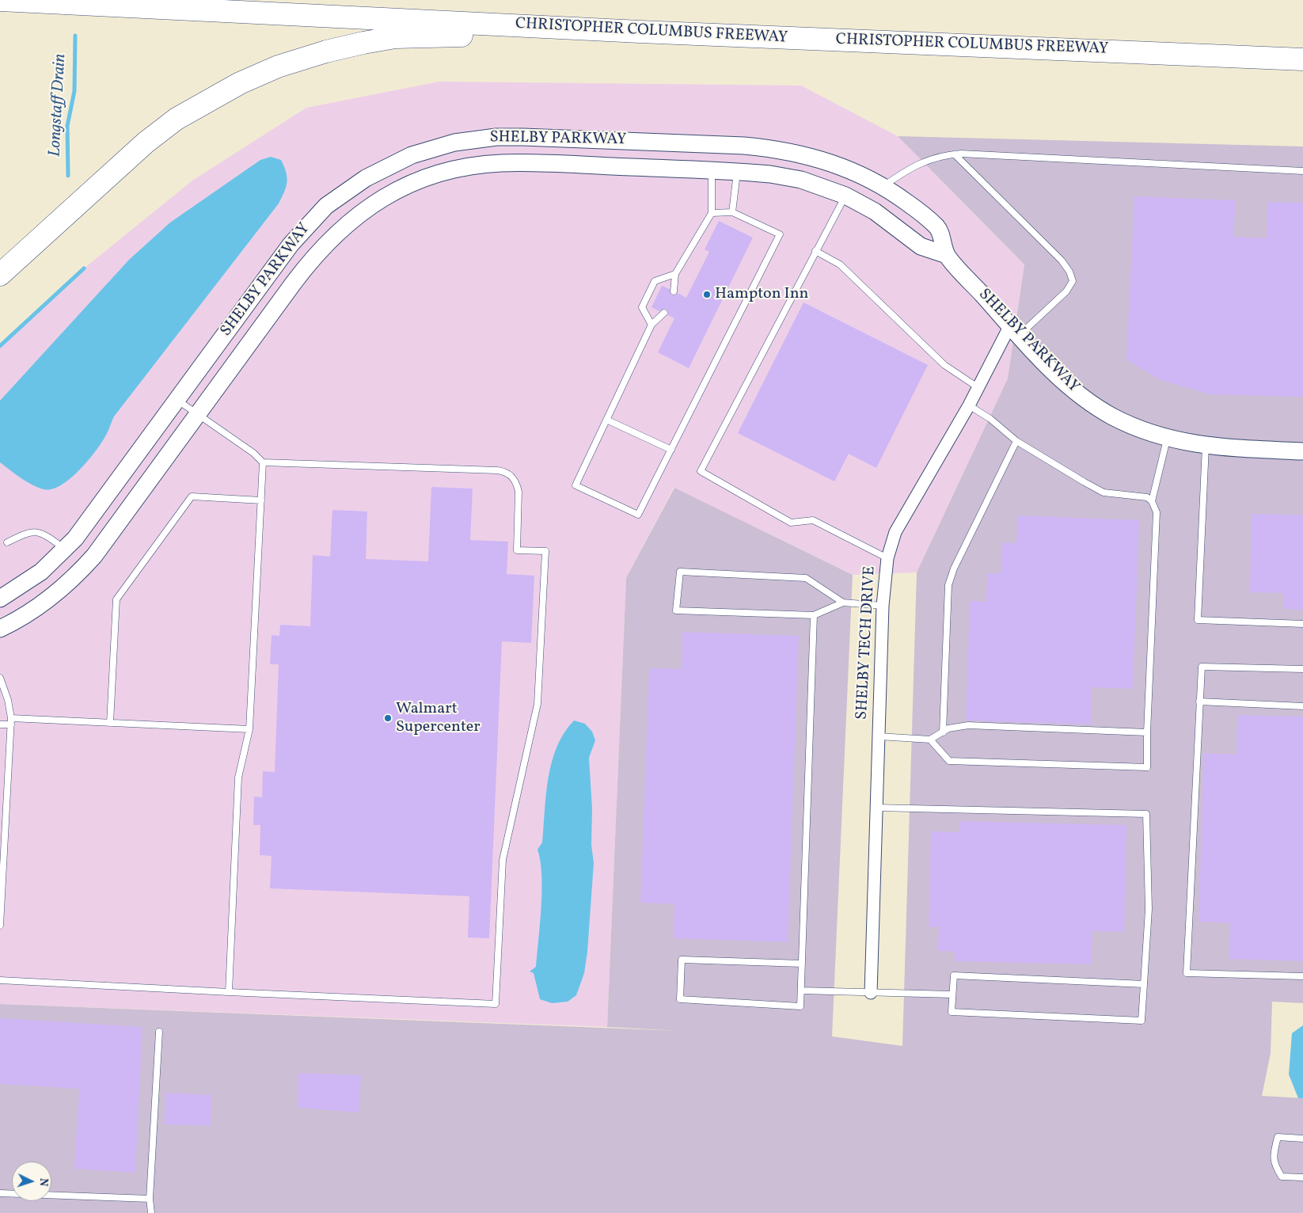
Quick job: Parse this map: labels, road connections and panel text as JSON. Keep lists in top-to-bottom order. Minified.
{"streets":{"highway":["CHRISTOPHER COLUMBUS FREEWAY"],"street":["SHELBY PARKWAY","SHELBY TECH DRIVE"]},"crossings":[["SHELBY PARKWAY","SHELBY TECH DRIVE"]],"water":["Longstaff Drain"],"places":["Hampton Inn","Walmart Supercenter"],"north":"right"}
